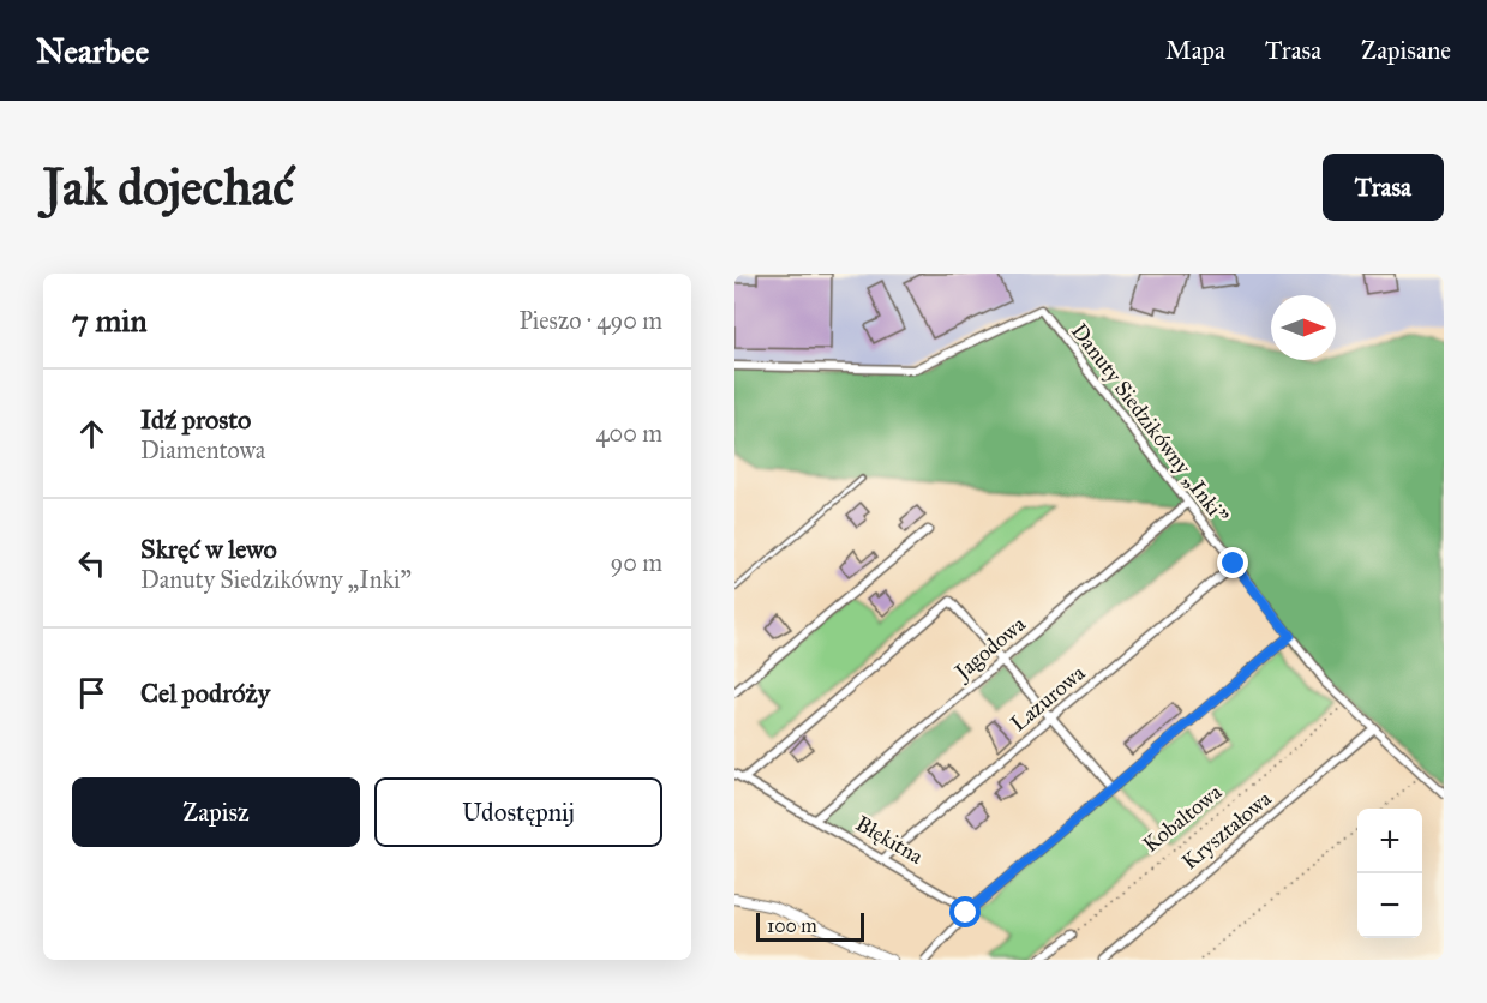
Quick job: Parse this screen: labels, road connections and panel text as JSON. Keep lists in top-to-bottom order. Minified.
{"streets":{"street":["Danuty Siedzikówny „Inki”","Jagodowa","Lazurowa","Kryształowa","Błękitna"],"path":["Kobaltowa"]},"crossings":[["Danuty Siedzikówny „Inki”","Jagodowa"],["Danuty Siedzikówny „Inki”","Lazurowa"],["Danuty Siedzikówny „Inki”","Kobaltowa"],["Danuty Siedzikówny „Inki”","Kryształowa"],["Jagodowa","Błękitna"],["Lazurowa","Błękitna"]],"scale_bar":"100 m","north":"right","page":{"header":"Nearbee","nav":["Mapa","Trasa","Zapisane"],"buttons":["Trasa",["Zapisz","Udostępnij"]],"title":"Jak dojechać","heading":["7 min","Pieszo · 490 m"],"list":[["Idź prosto","Diamentowa","400 m"],["Skręć w lewo","Danuty Siedzikówny „Inki”","90 m"],"Cel podróży"],"map_buttons":["+","−"],"scale":"100 m"}}
